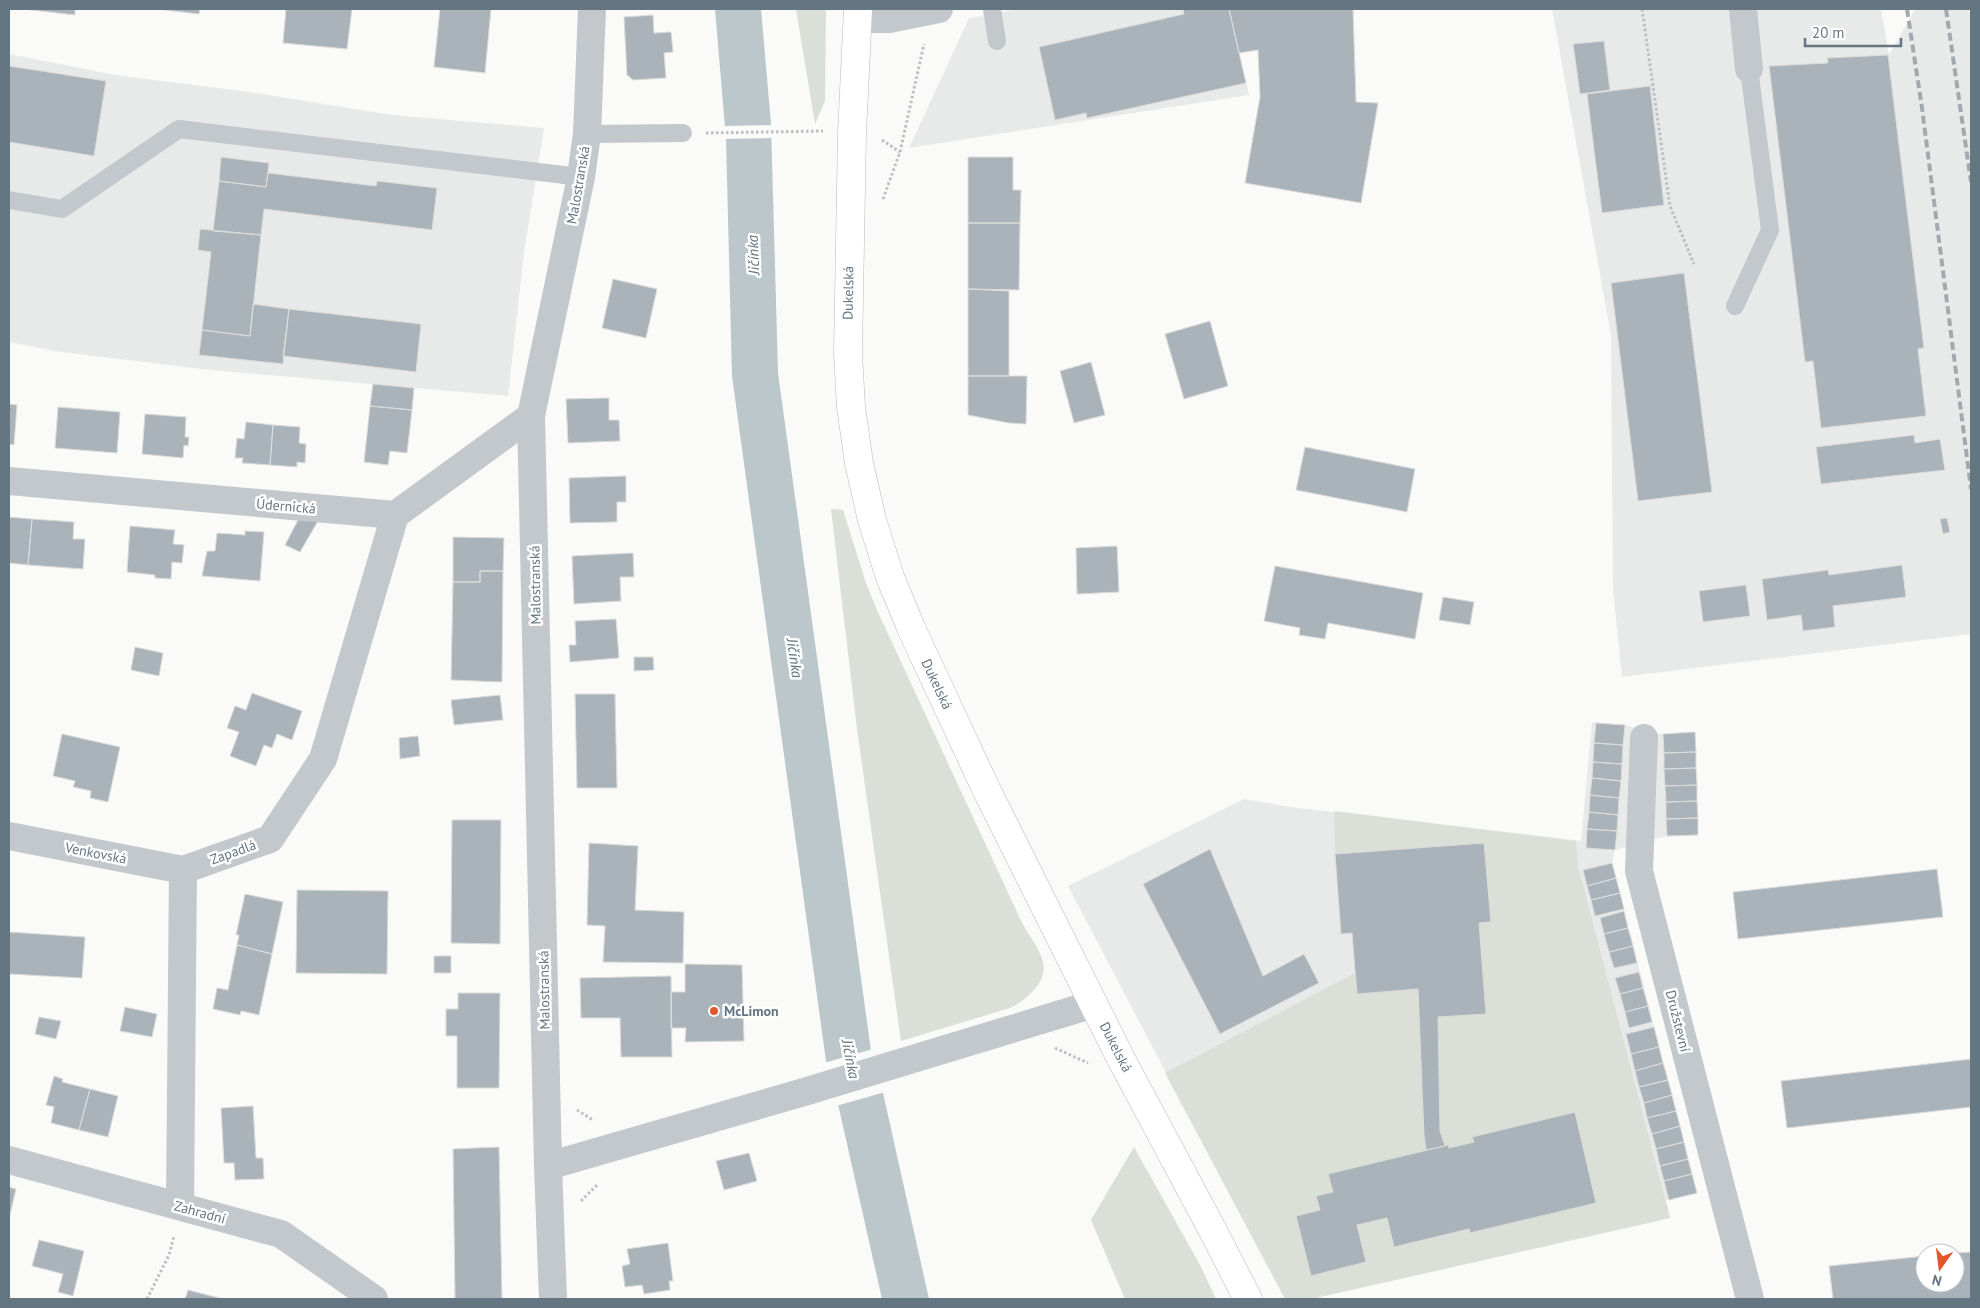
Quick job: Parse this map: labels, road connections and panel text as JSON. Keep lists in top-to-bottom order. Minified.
{"streets":{"main road":["Dukelská"],"street":["Malostranská","Údernická","Zapadlá","Venkovská","Družstevní","Zahradní"]},"crossings":[["Údernická","Zapadlá"],["Zapadlá","Venkovská"]],"water":["Jičínka"],"places":["McLimon"],"scale_bar":"20 m","north":"bottom"}
